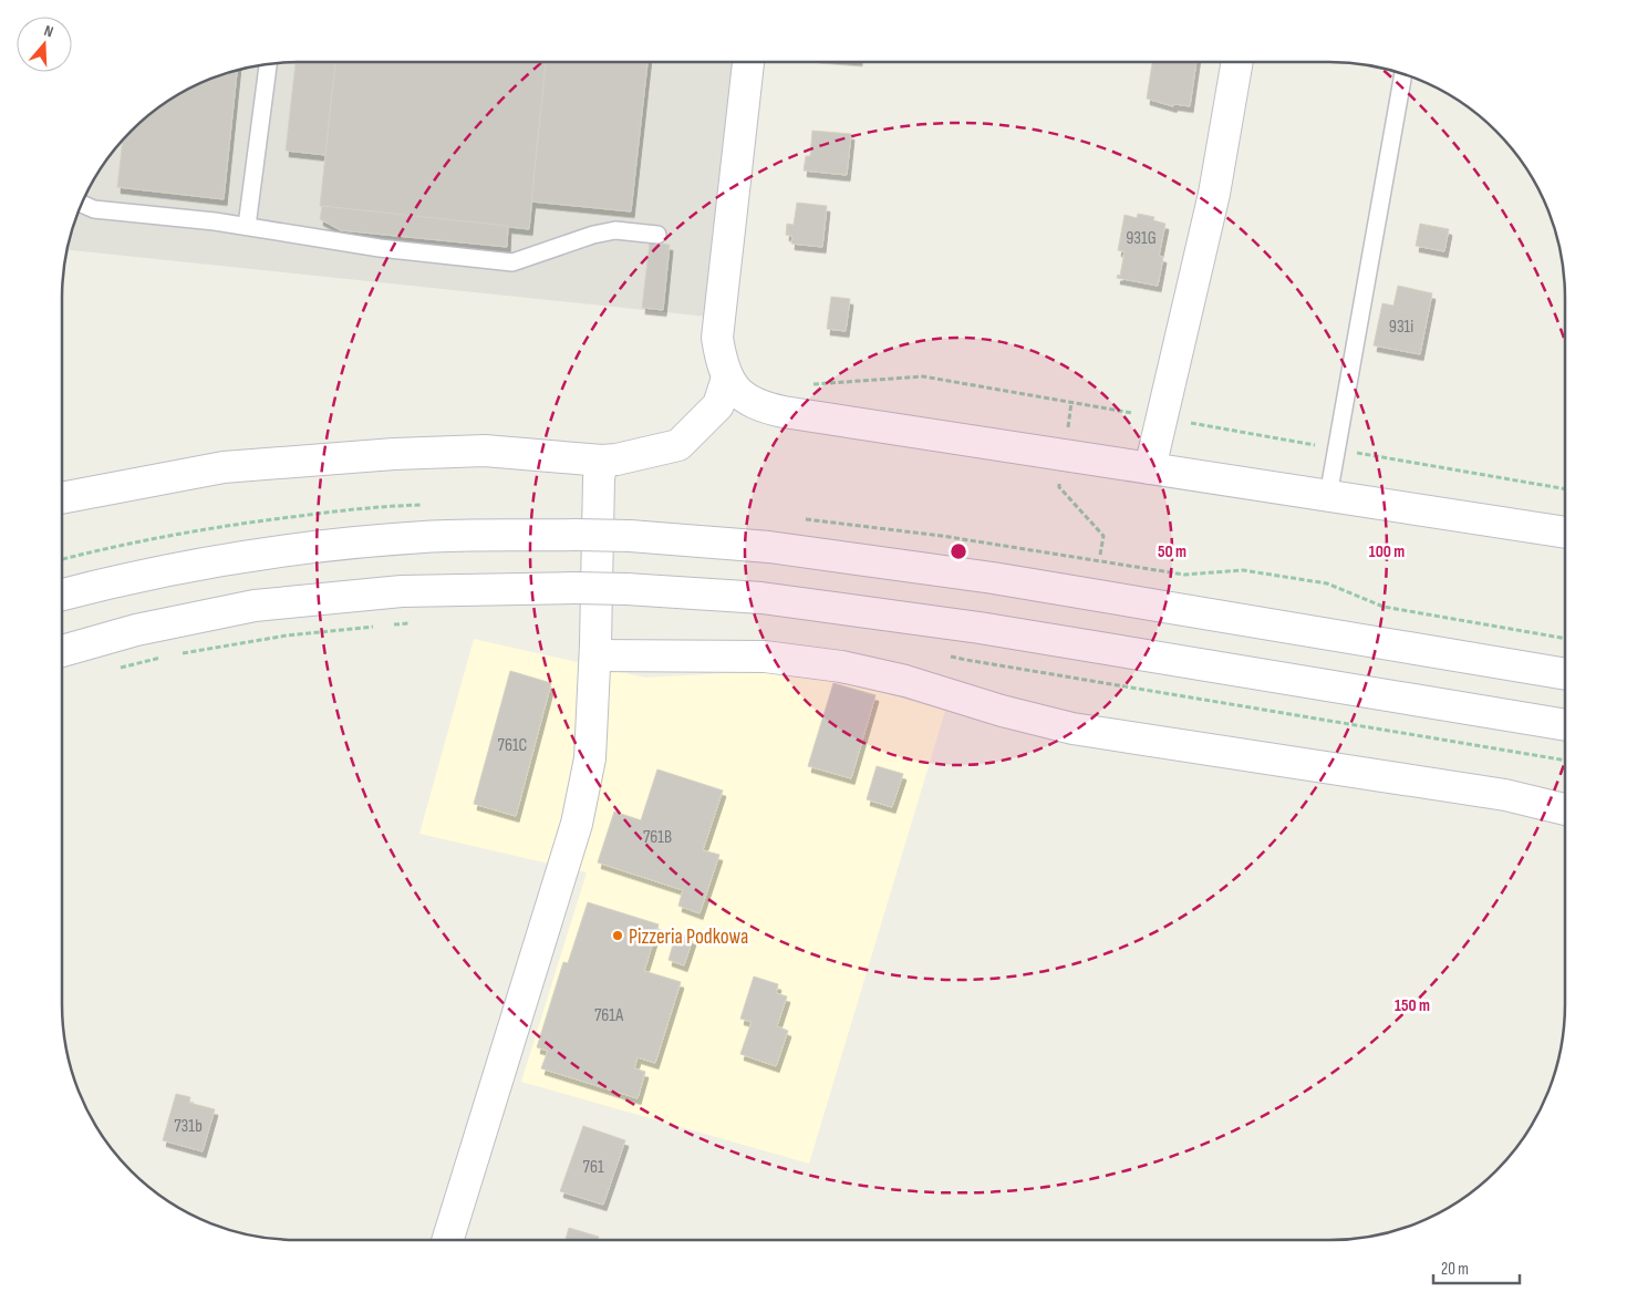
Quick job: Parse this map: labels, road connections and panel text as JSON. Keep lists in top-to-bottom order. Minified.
{"places":["Pizzeria Podkowa"],"house_numbers":["931G","931i","761C","761B","761A","731b","761"],"scale_bar":"20 m","north":"top","rings":["50 m","100 m","150 m"]}
